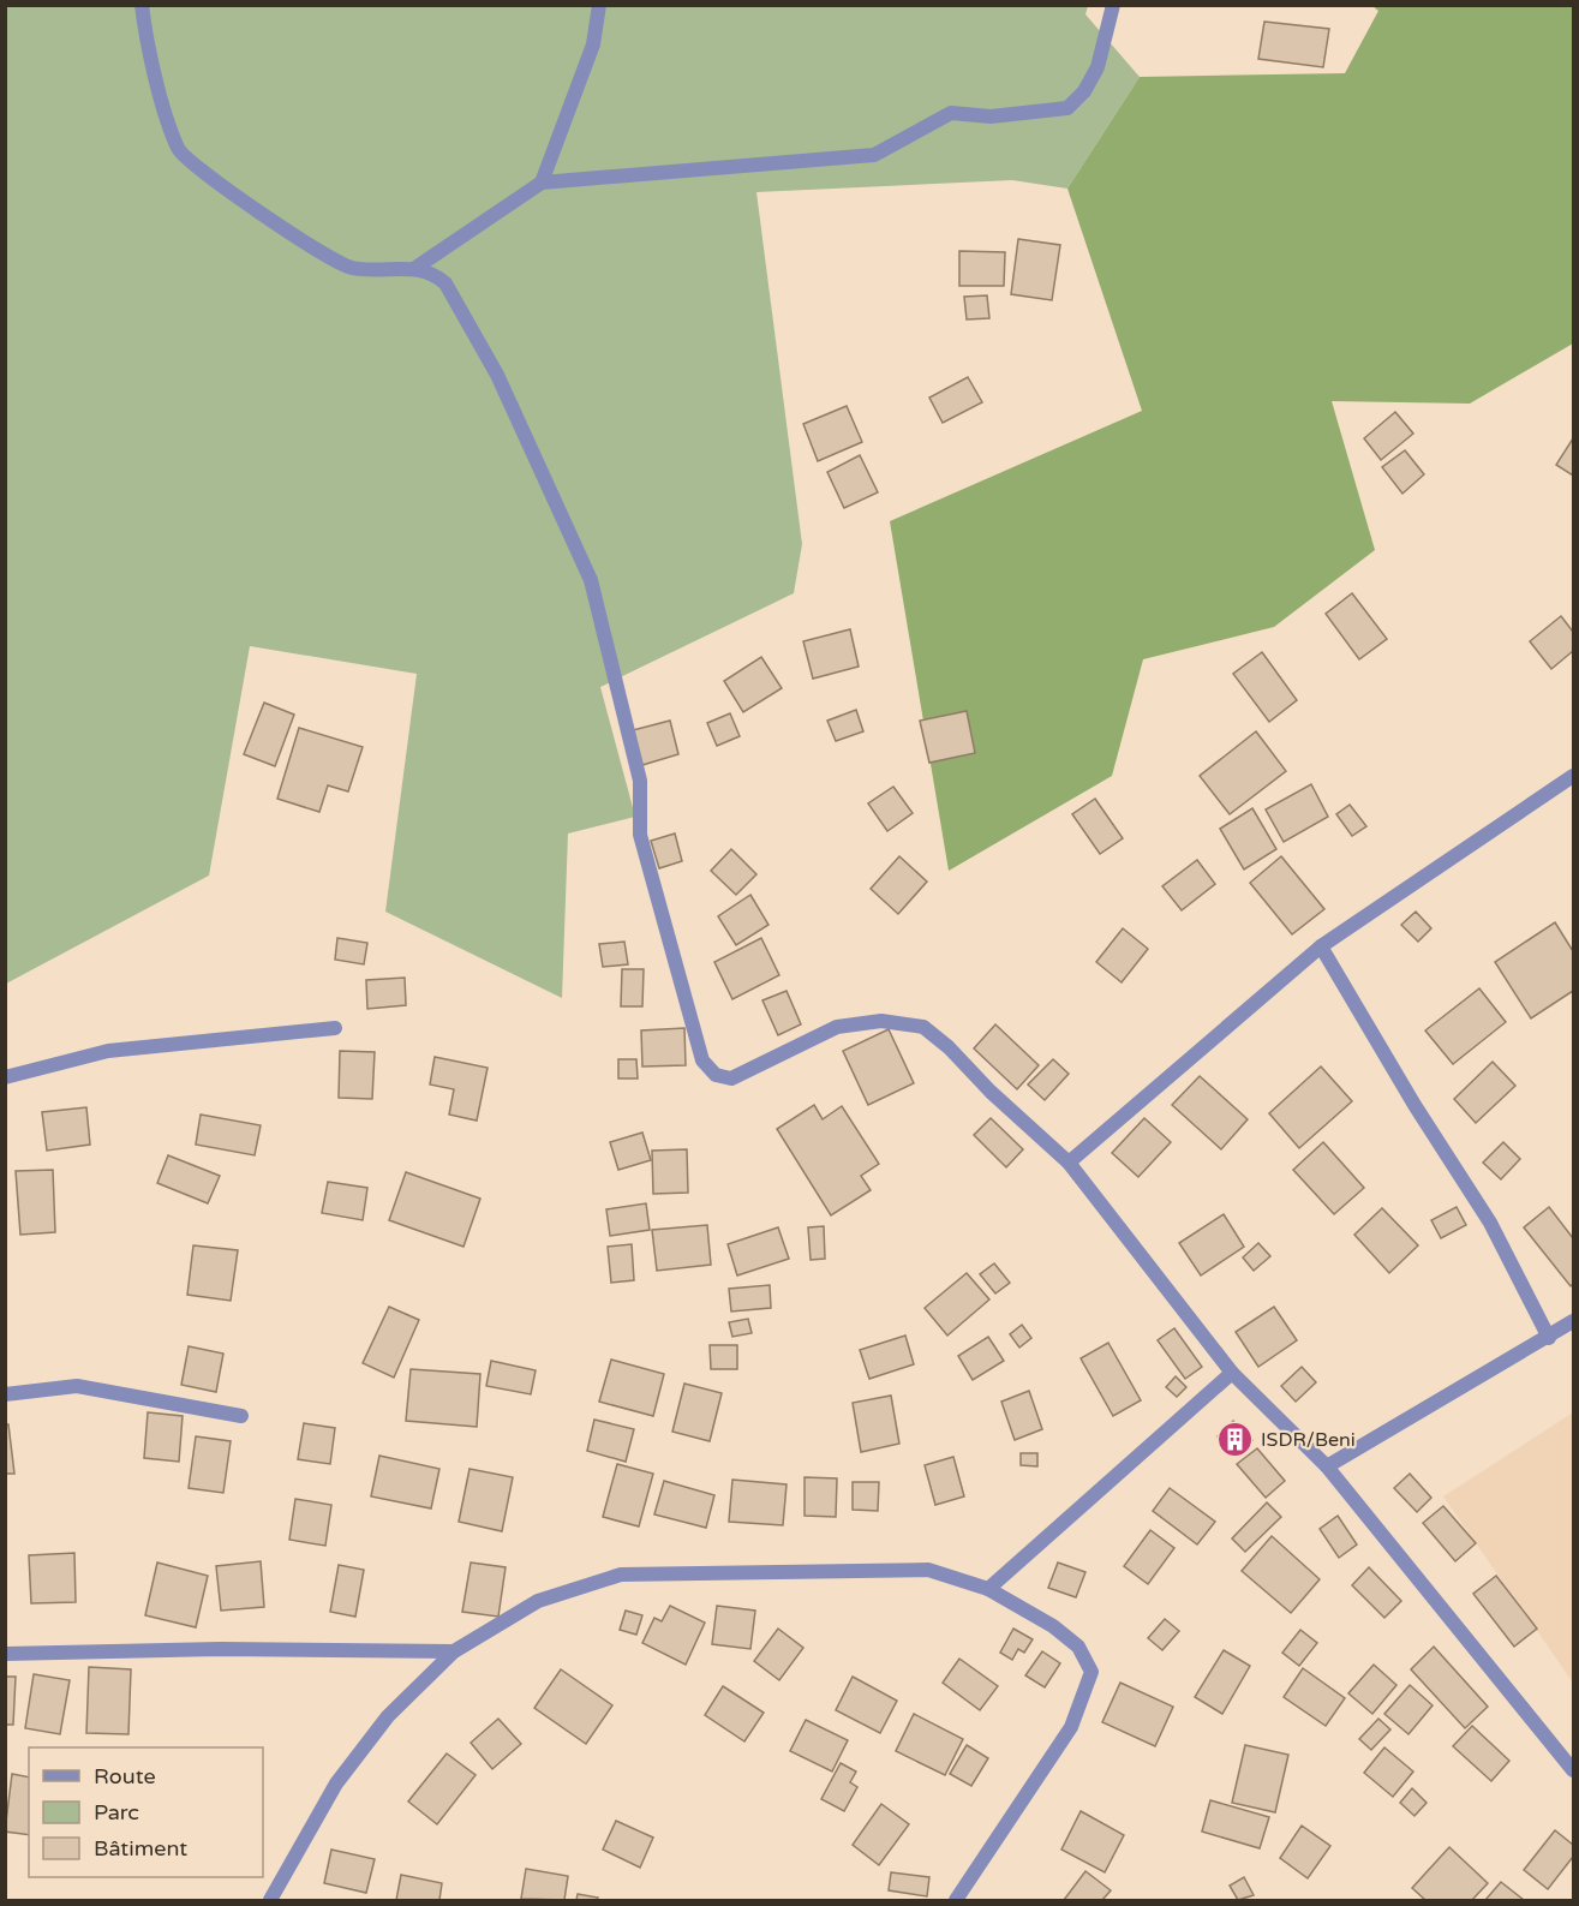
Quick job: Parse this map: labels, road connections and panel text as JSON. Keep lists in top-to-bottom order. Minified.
{"places":{"building":["ISDR/Beni"]},"legend":["Route","Parc","Bâtiment"]}
